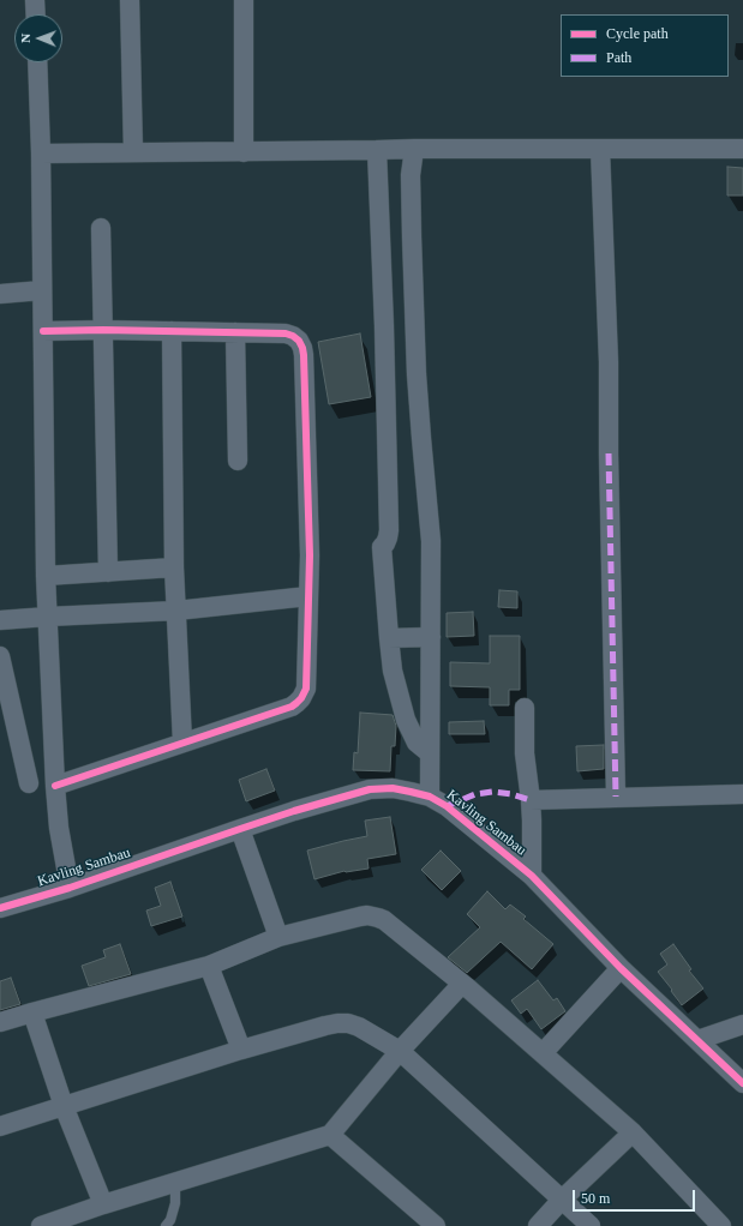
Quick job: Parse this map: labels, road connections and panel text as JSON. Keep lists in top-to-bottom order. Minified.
{"streets":{"street":["Kavling Sambau"]},"legend":["Cycle path","Path"],"scale_bar":"50 m","north":"left"}
